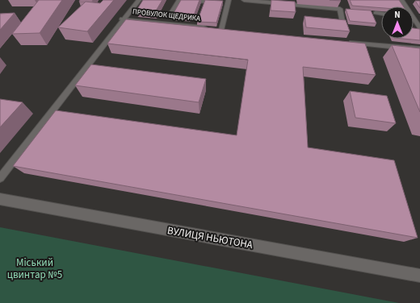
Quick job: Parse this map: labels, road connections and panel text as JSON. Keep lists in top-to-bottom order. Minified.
{"streets":{"street":["ПРОВУЛОК ЩЕДРИКА","ВУЛИЦЯ НЬЮТОНА"]},"parks":["Міський цвинтар №5"],"north":"top"}
